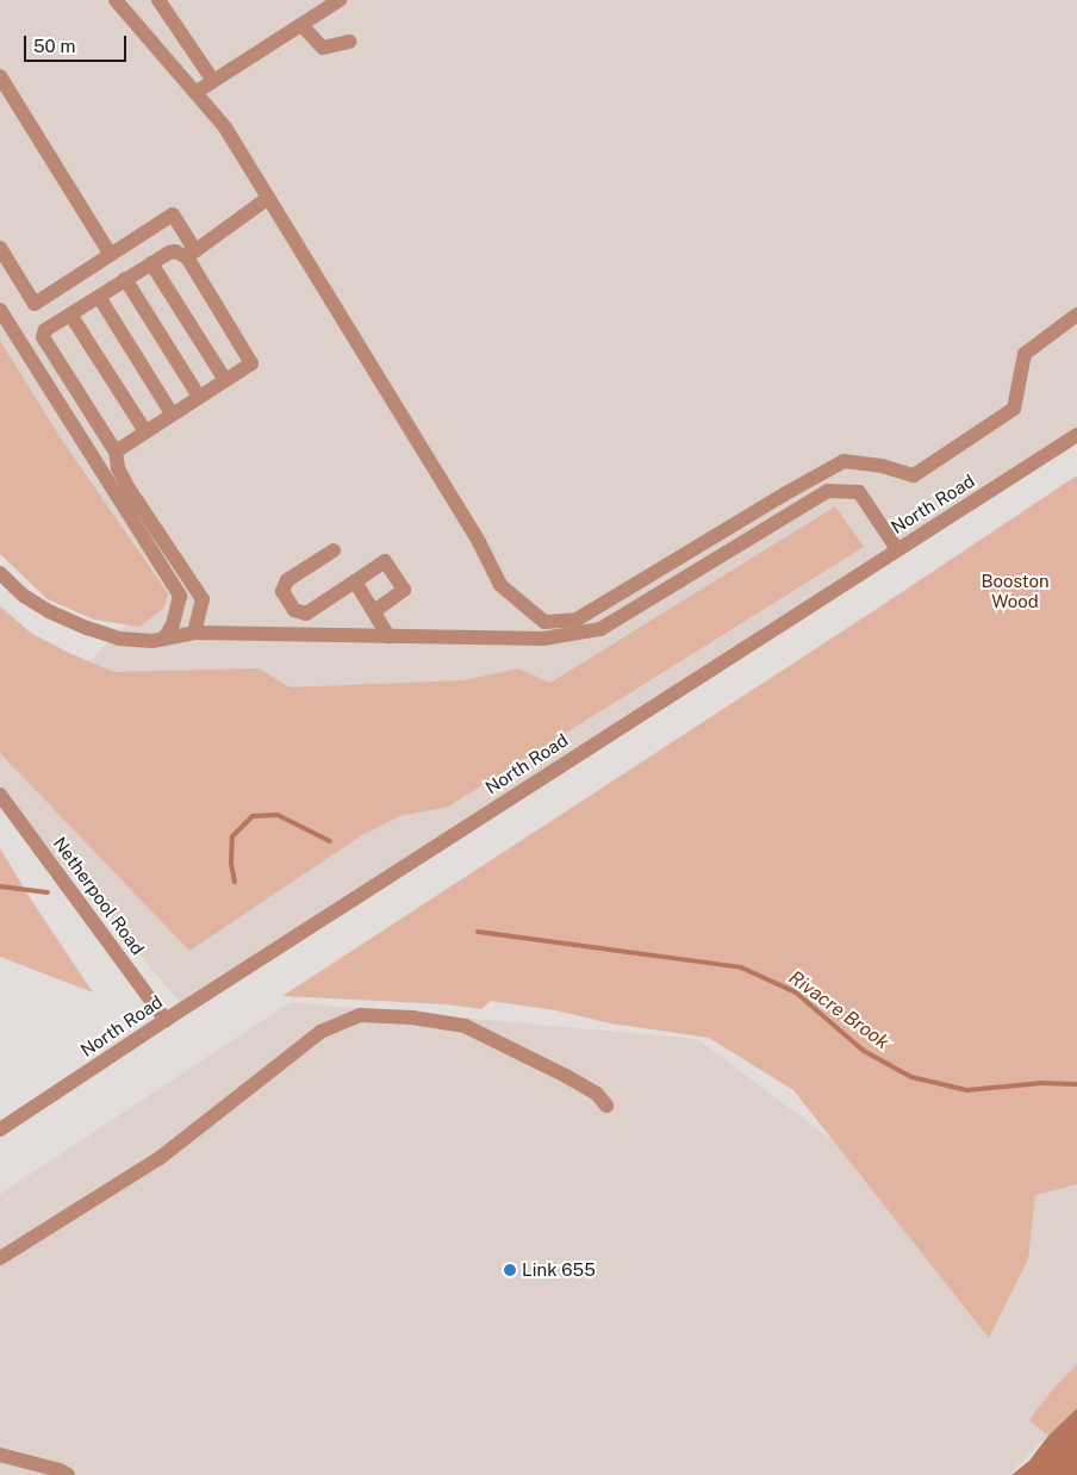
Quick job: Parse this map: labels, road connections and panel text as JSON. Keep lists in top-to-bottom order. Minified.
{"streets":{"street":["North Road","Netherpool Road"]},"crossings":[["North Road","Netherpool Road"]],"water":["Rivacre Brook"],"parks":["Booston Wood"],"places":["Link 655"],"scale_bar":"50 m"}
